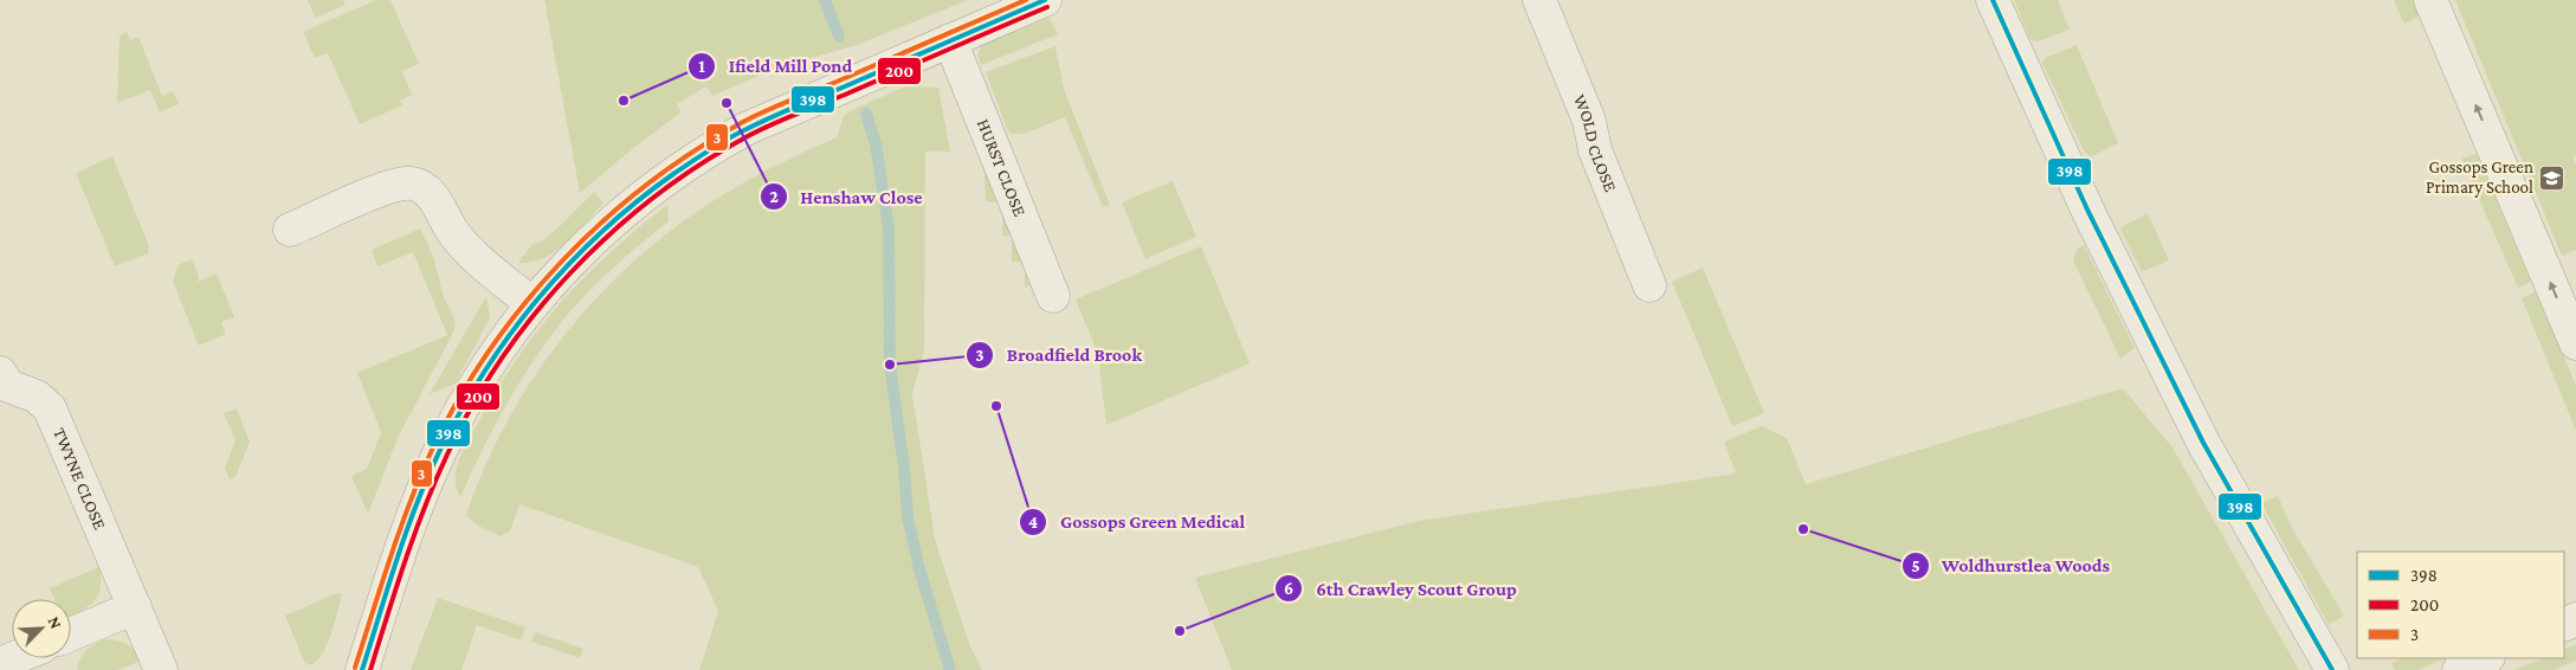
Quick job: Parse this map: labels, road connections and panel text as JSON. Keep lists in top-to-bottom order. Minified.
{"streets":{"street":["WOLD CLOSE","HURST CLOSE","TWYNE CLOSE"]},"places":{"other":["Ifield Mill Pond","Henshaw Close","Broadfield Brook","Gossops Green Medical","Woldhurstlea Woods","6th Crawley Scout Group"],"school or university":["Gossops Green Primary School"]},"lines":["transit line 398","transit line 3","transit line 200"],"legend":["398","200","3"],"north":"top right"}
